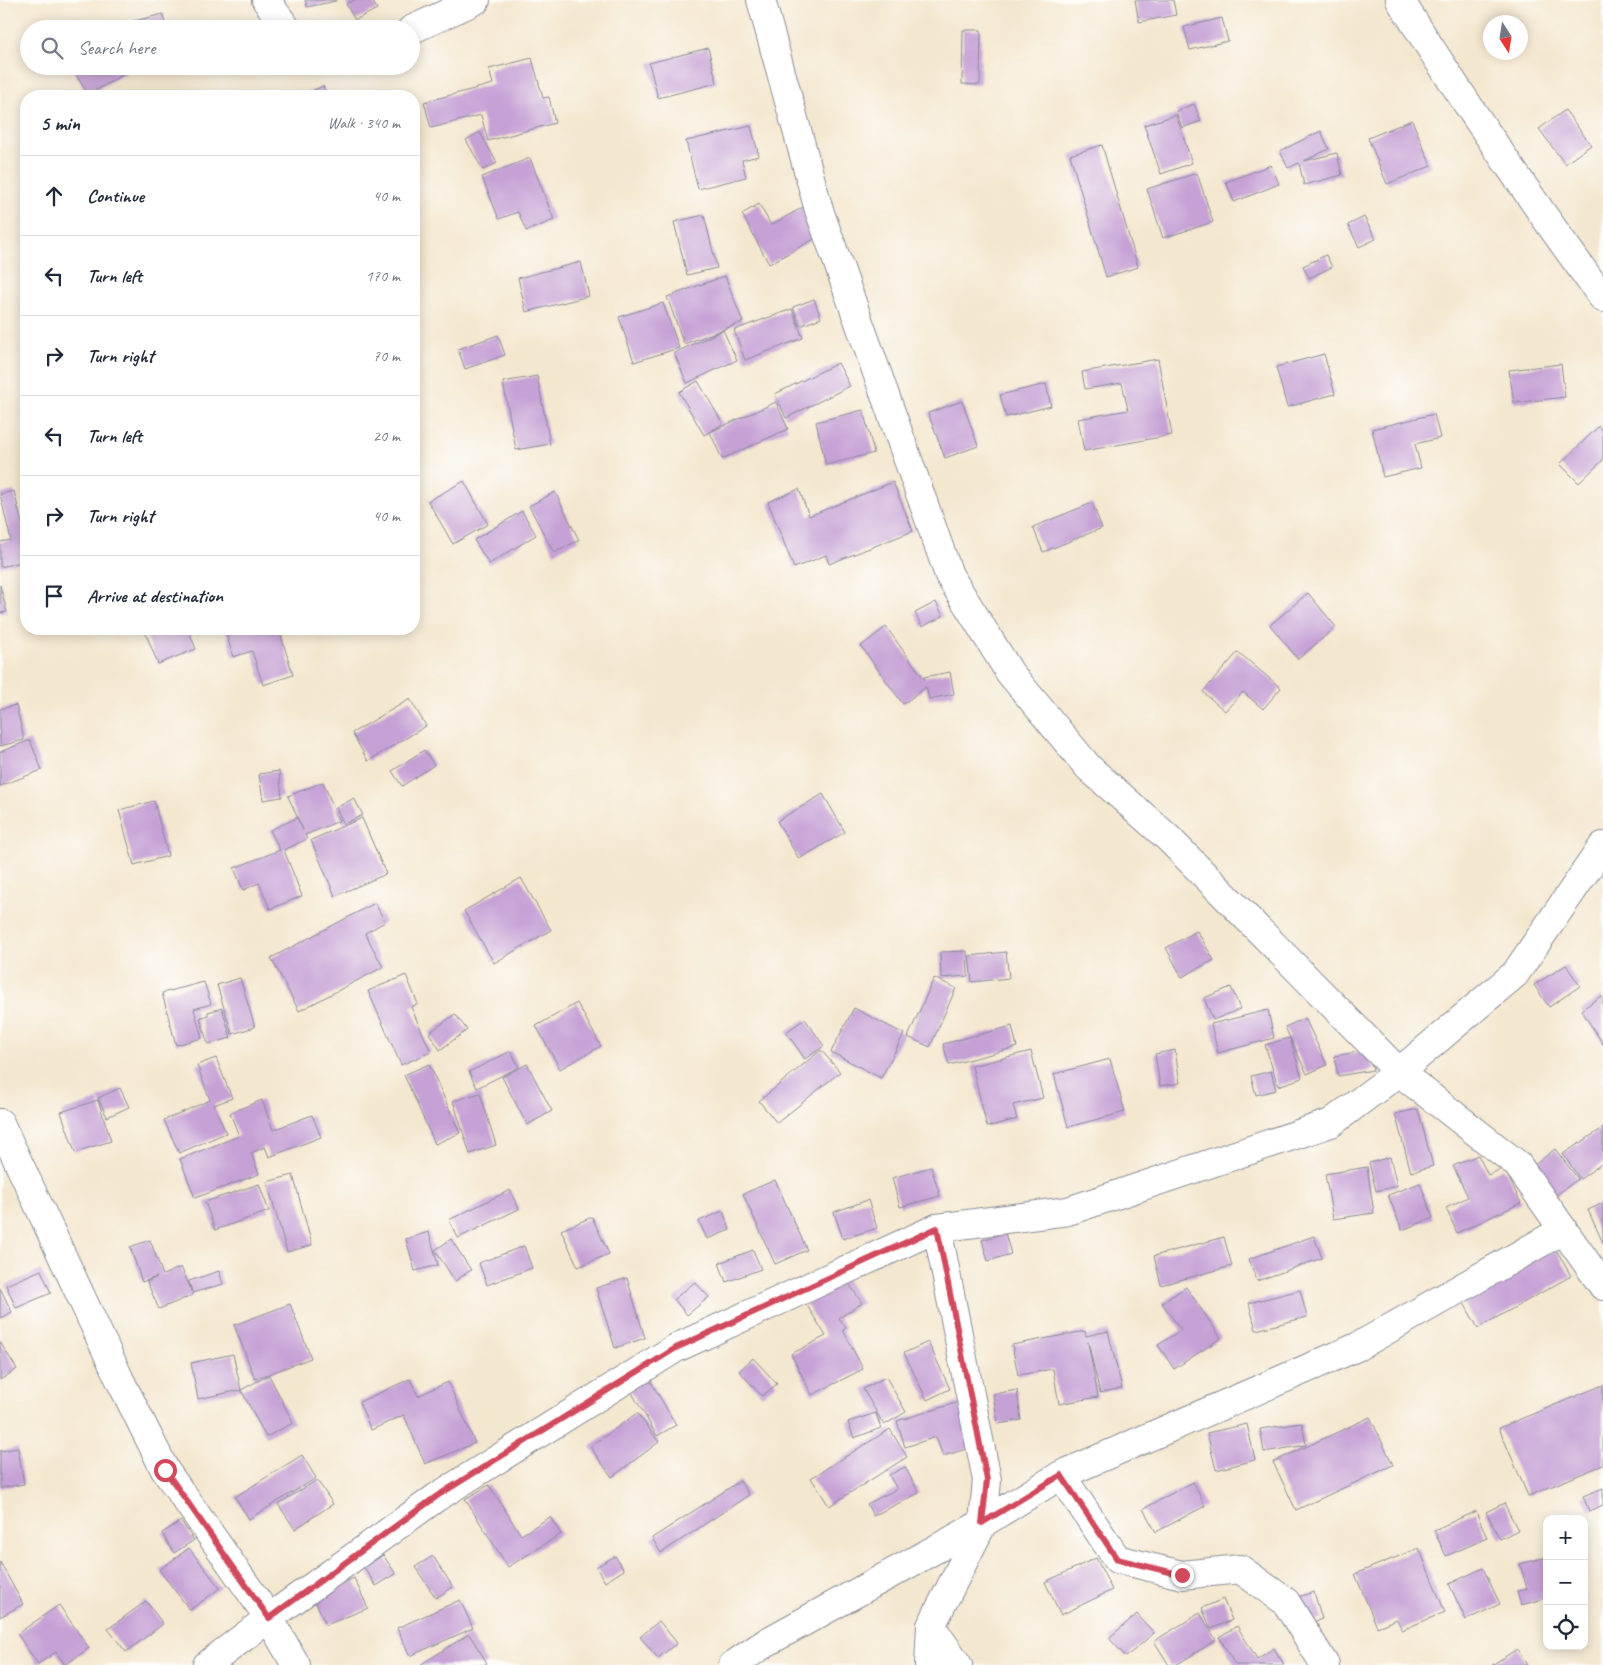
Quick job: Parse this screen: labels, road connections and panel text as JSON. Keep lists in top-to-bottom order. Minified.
{"north":"bottom","page":{"search":"Search here","heading":["5 min","Walk · 340 m"],"list":[["Continue","40 m"],["Turn left","170 m"],["Turn right","70 m"],["Turn left","20 m"],["Turn right","40 m"],"Arrive at destination"],"map_buttons":["+","−"]}}
